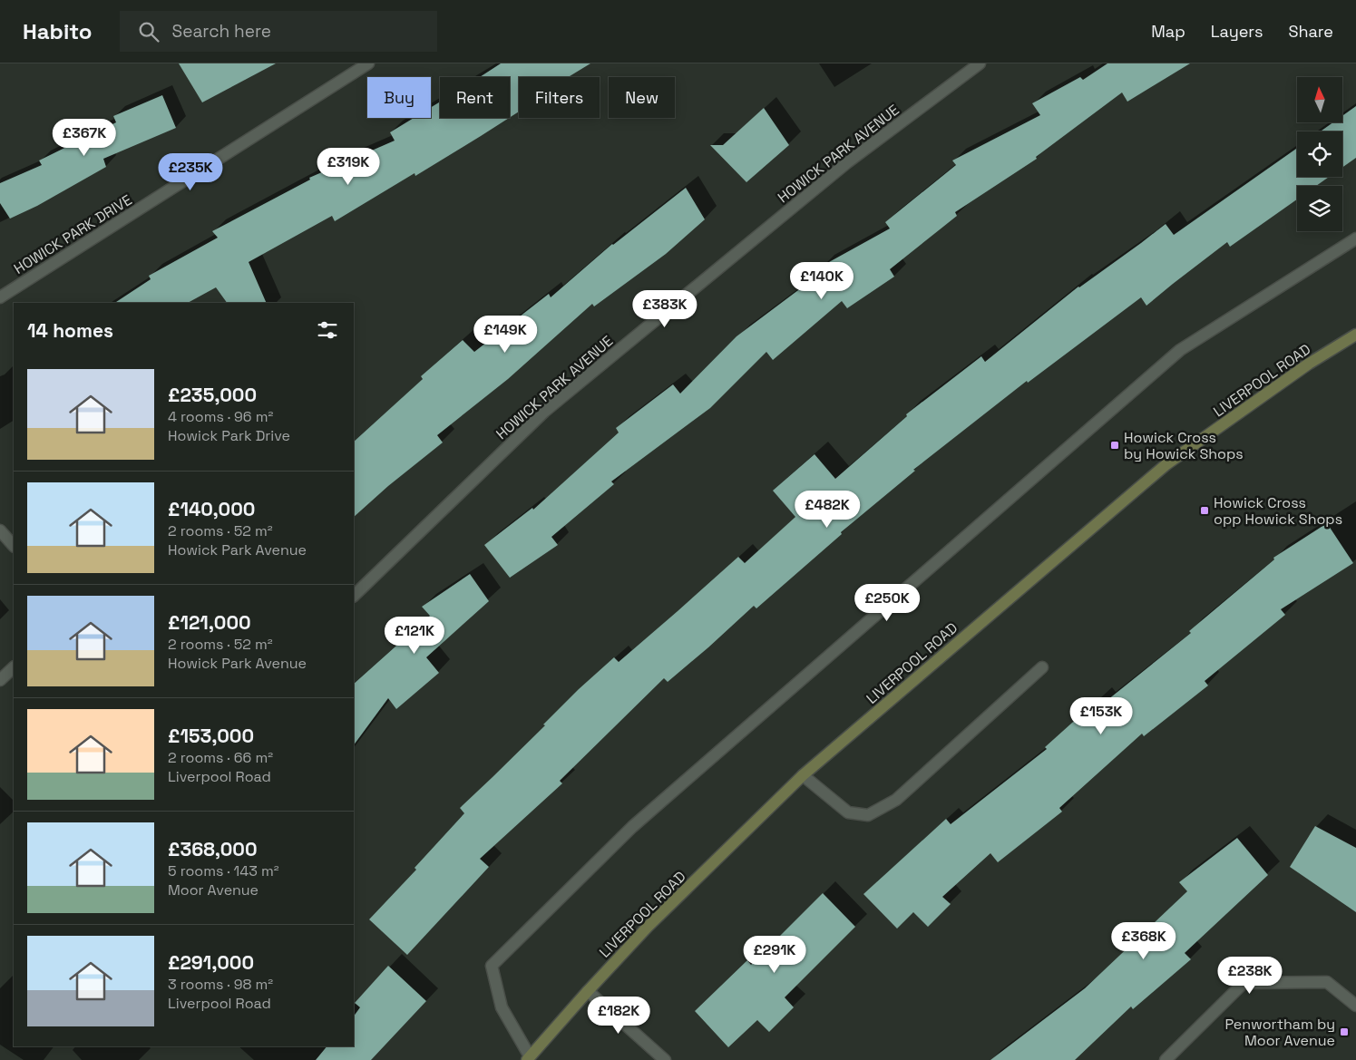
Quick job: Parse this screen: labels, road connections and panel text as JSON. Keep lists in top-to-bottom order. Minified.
{"streets":{"street":["HOWICK PARK AVENUE","HOWICK PARK DRIVE","LIVERPOOL ROAD"]},"places":{"transit":["Howick Cross by Howick Shops","Howick Cross opp Howick Shops","Penwortham by Moor Avenue"]},"north":"top","page":{"header":"Habito","search":"Search here","nav":["Map","Layers","Share"],"chip":["Buy","Rent","Filters","New"],"price":["£367K","£319K","£235K","£140K","£383K","£149K","£482K","£250K","£121K","£153K","£368K","£291K","£238K","£182K"],"heading":"14 homes","list":[{"name":"£235,000","note":"4 rooms · 96 m² · Howick Park Drive"},{"name":"£140,000","note":"2 rooms · 52 m² · Howick Park Avenue"},{"name":"£121,000","note":"2 rooms · 52 m² · Howick Park Avenue"},{"name":"£153,000","note":"2 rooms · 66 m² · Liverpool Road"},{"name":"£368,000","note":"5 rooms · 143 m² · Moor Avenue"},{"name":"£291,000","note":"3 rooms · 98 m² · Liverpool Road"}]}}
